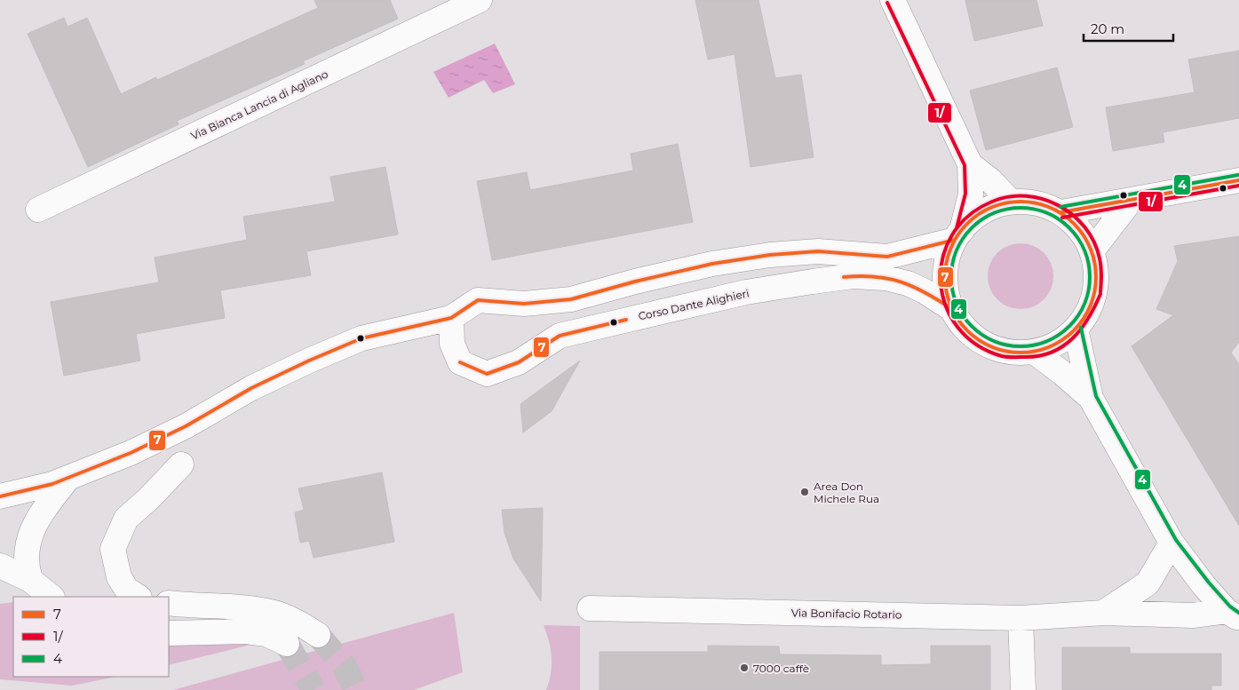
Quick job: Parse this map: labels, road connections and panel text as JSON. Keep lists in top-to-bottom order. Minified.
{"streets":{"street":["Via Bianca Lancia di Agliano","Corso Dante Alighieri","Via Bonifacio Rotario"]},"places":["Area Don Michele Rua","7000 caffè"],"lines":["transit line 1/","transit line 4","transit line 7"],"legend":["7","1/","4"],"scale_bar":"20 m"}
